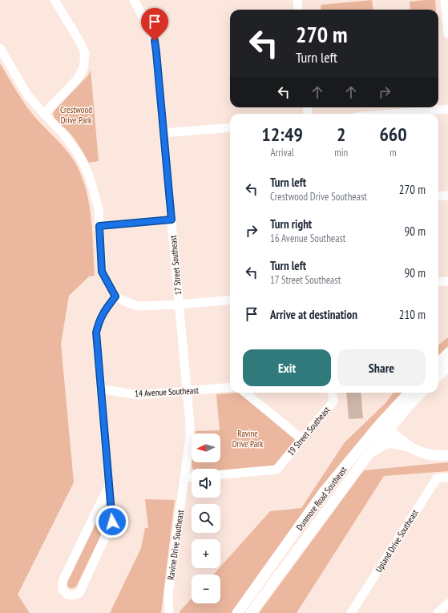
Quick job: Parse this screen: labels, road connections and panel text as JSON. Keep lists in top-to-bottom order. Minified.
{"streets":{"main road":["Dunmore Road Southeast"],"street":["17 Street Southeast","14 Avenue Southeast","19 Street Southeast","Upland Drive Southeast","Ravine Drive Southeast"]},"crossings":[["17 Street Southeast","14 Avenue Southeast"],["17 Street Southeast","Ravine Drive Southeast"]],"parks":["Crestwood Drive Park","Ravine Drive Park"],"north":"left","page":{"turn":["270 m","Turn left"],"eta":["12:49","Arrival","2","min","660","m"],"list":[{"name":"Turn left","note":"Crestwood Drive Southeast","value":"270 m"},{"name":"Turn right","note":"16 Avenue Southeast","value":"90 m"},{"name":"Turn left","note":"17 Street Southeast","value":"90 m"},{"name":"Arrive at destination","value":"210 m"}],"buttons":["Exit","Share"],"map_buttons":["+","−"]}}
